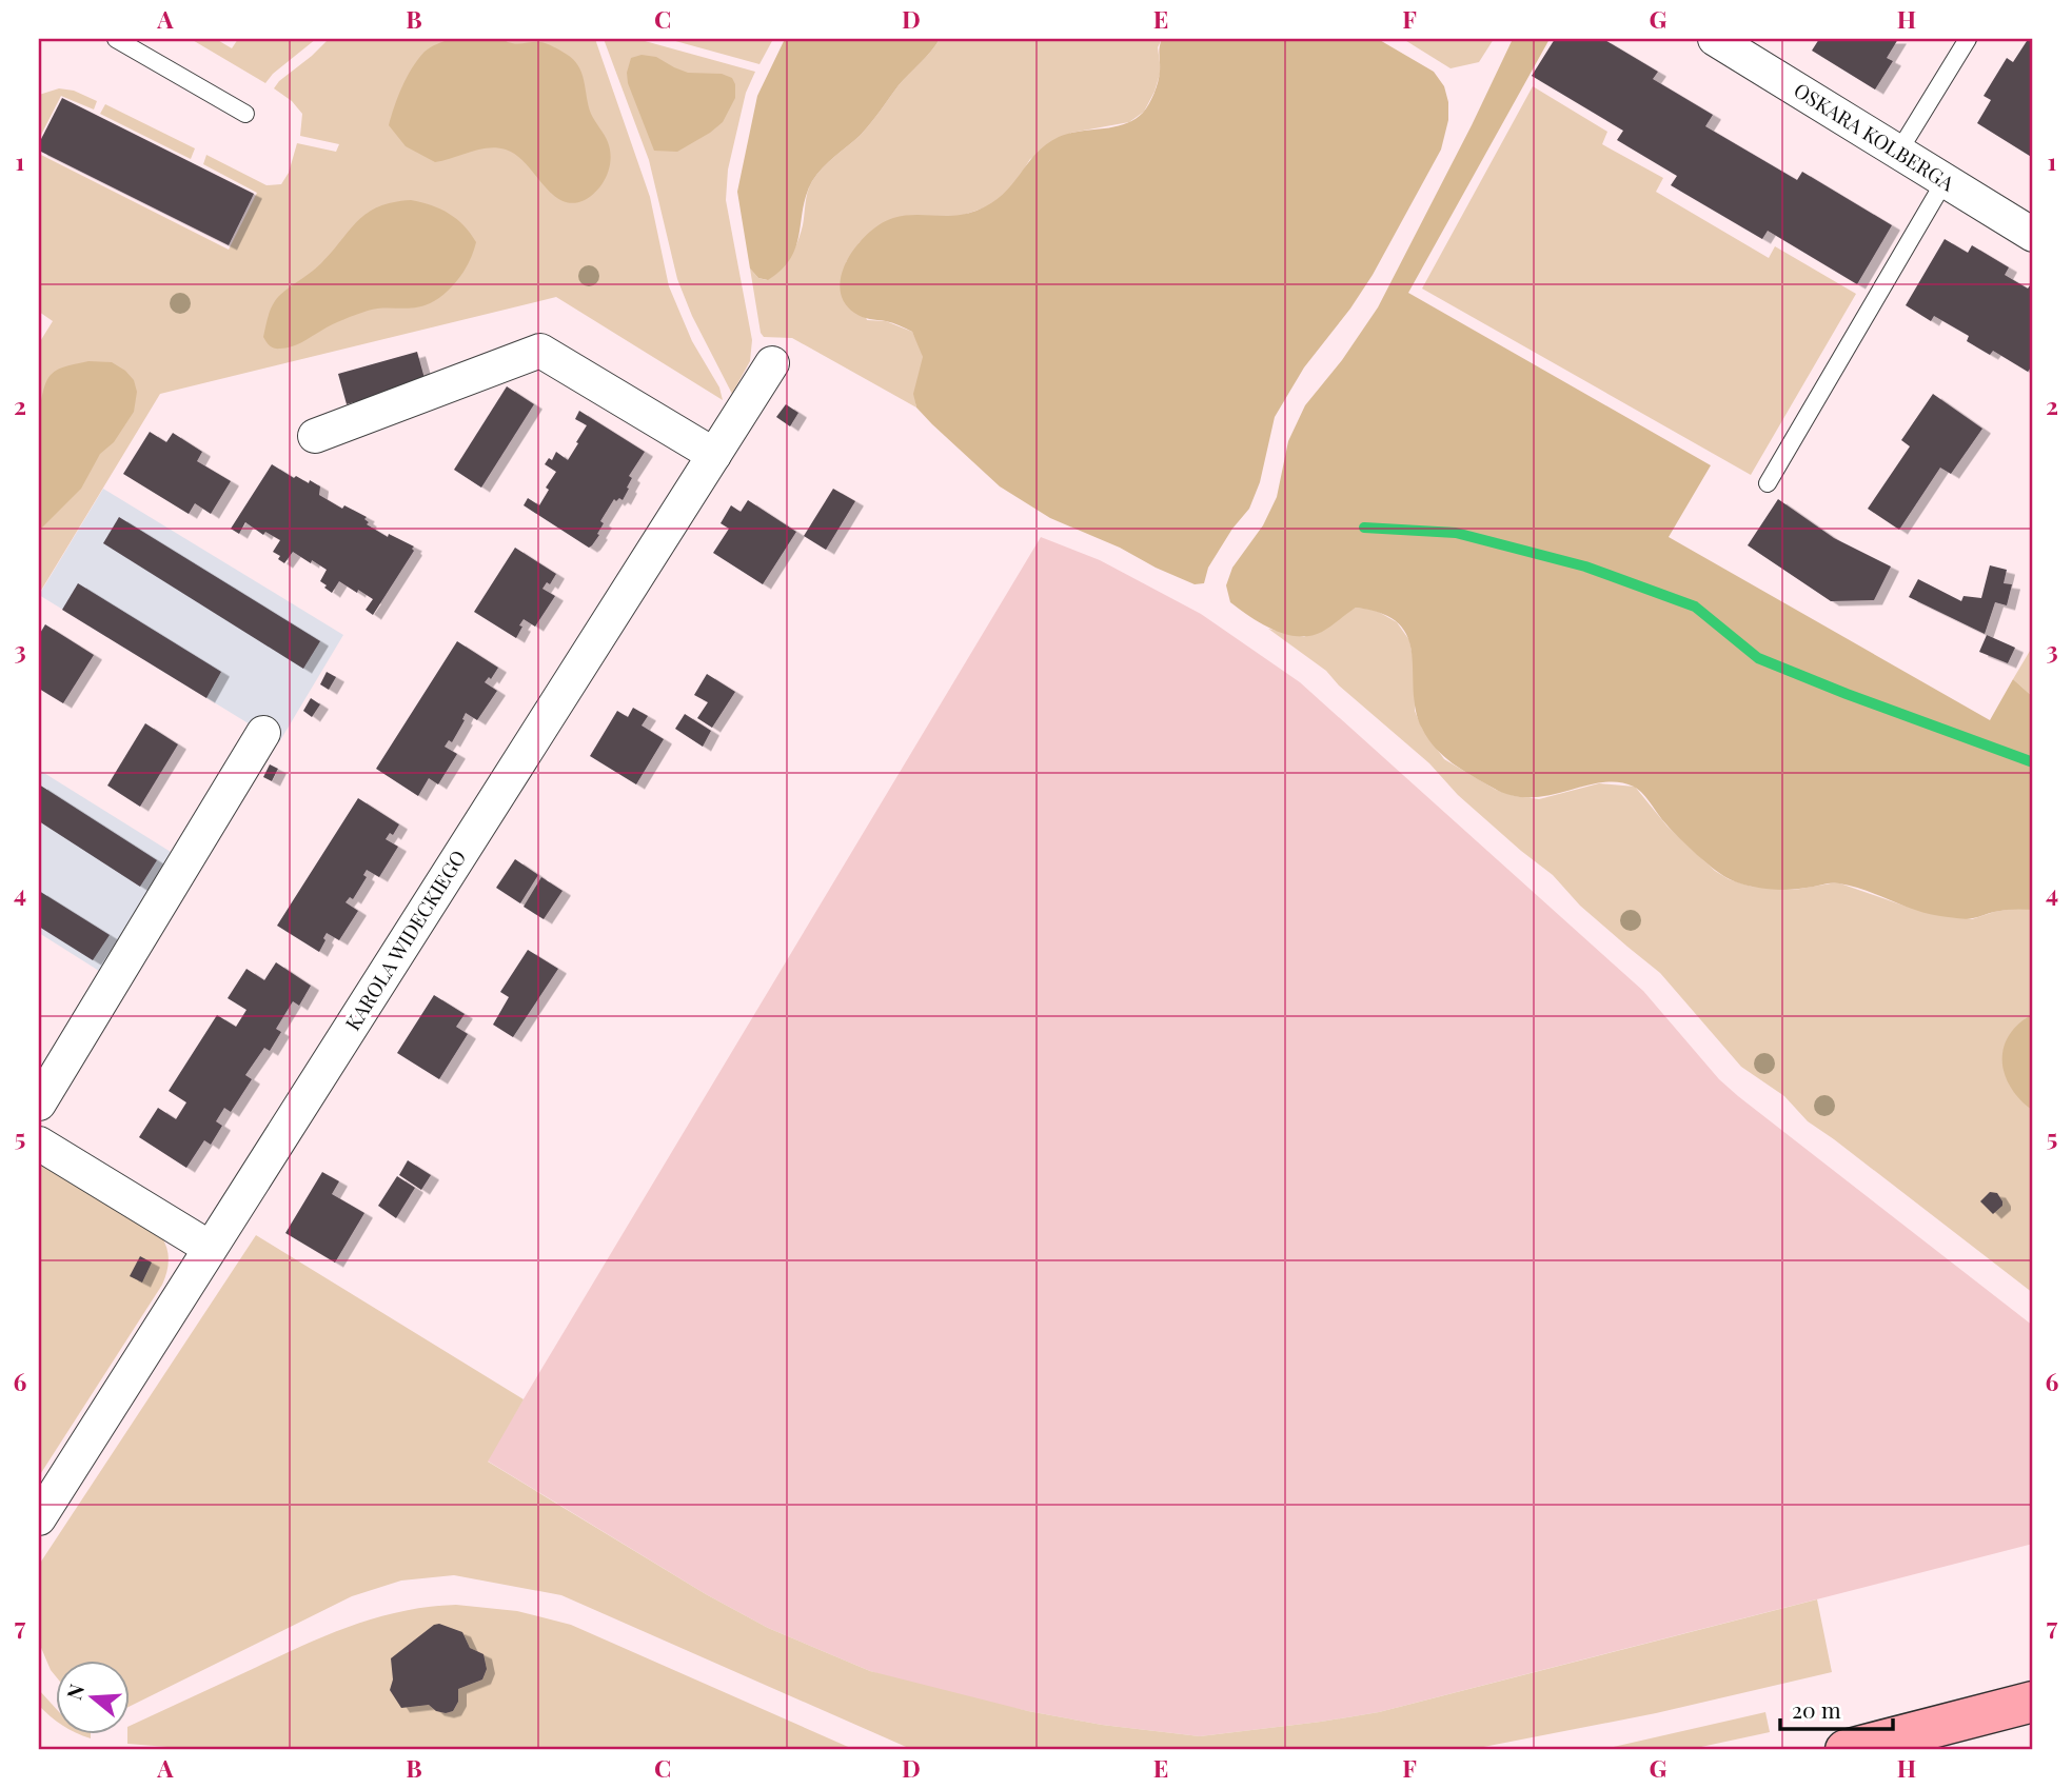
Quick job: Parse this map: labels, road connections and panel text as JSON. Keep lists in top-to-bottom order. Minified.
{"streets":{"street":["OSKARA KOLBERGA","KAROLA WIDECKIEGO"]},"scale_bar":"20 m","north":"left","grid":{"columns":["A","B","C","D","E","F","G","H"],"rows":["1","2","3","4","5","6","7"]}}
